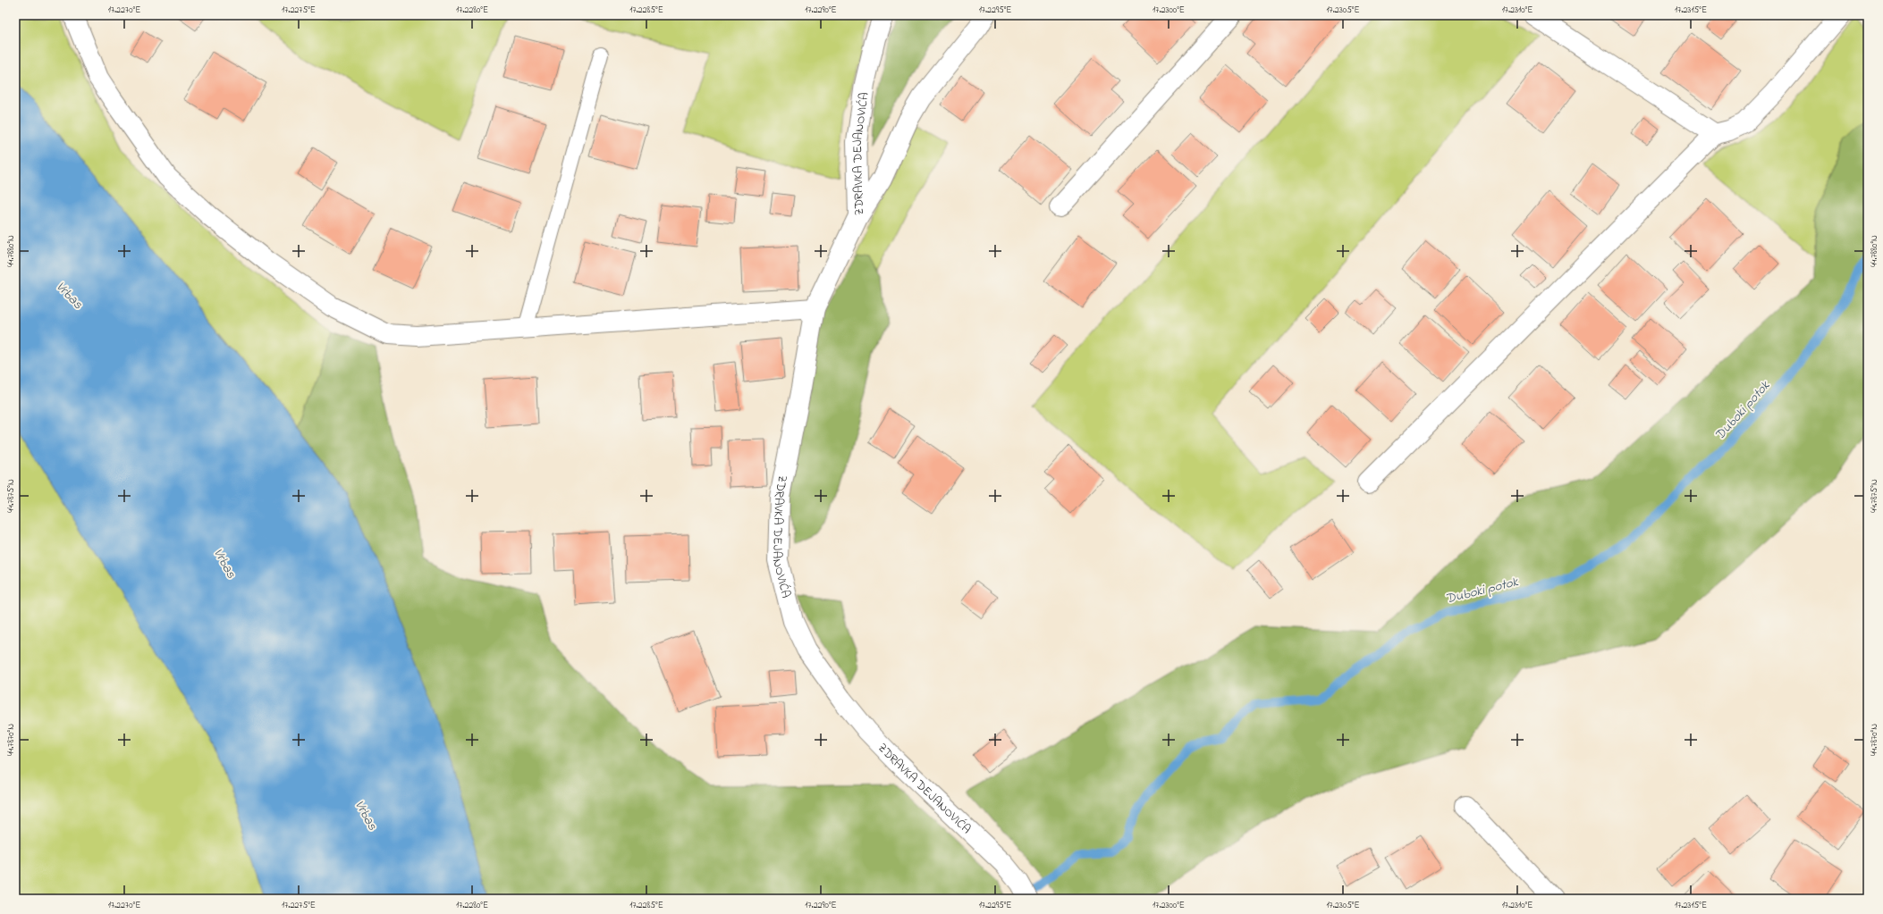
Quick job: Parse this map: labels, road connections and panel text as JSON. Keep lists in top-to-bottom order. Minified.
{"streets":{"street":["ZDRAVKA DEJANOVIĆA"]},"water":["Vrbas","Duboki potok"],"coordinates":["17.2270°E","17.2275°E","17.2280°E","17.2285°E","17.2290°E","17.2295°E","17.2300°E","17.2305°E","17.2310°E","17.2315°E","44.7880°N","44.7875°N","44.7870°N"]}
